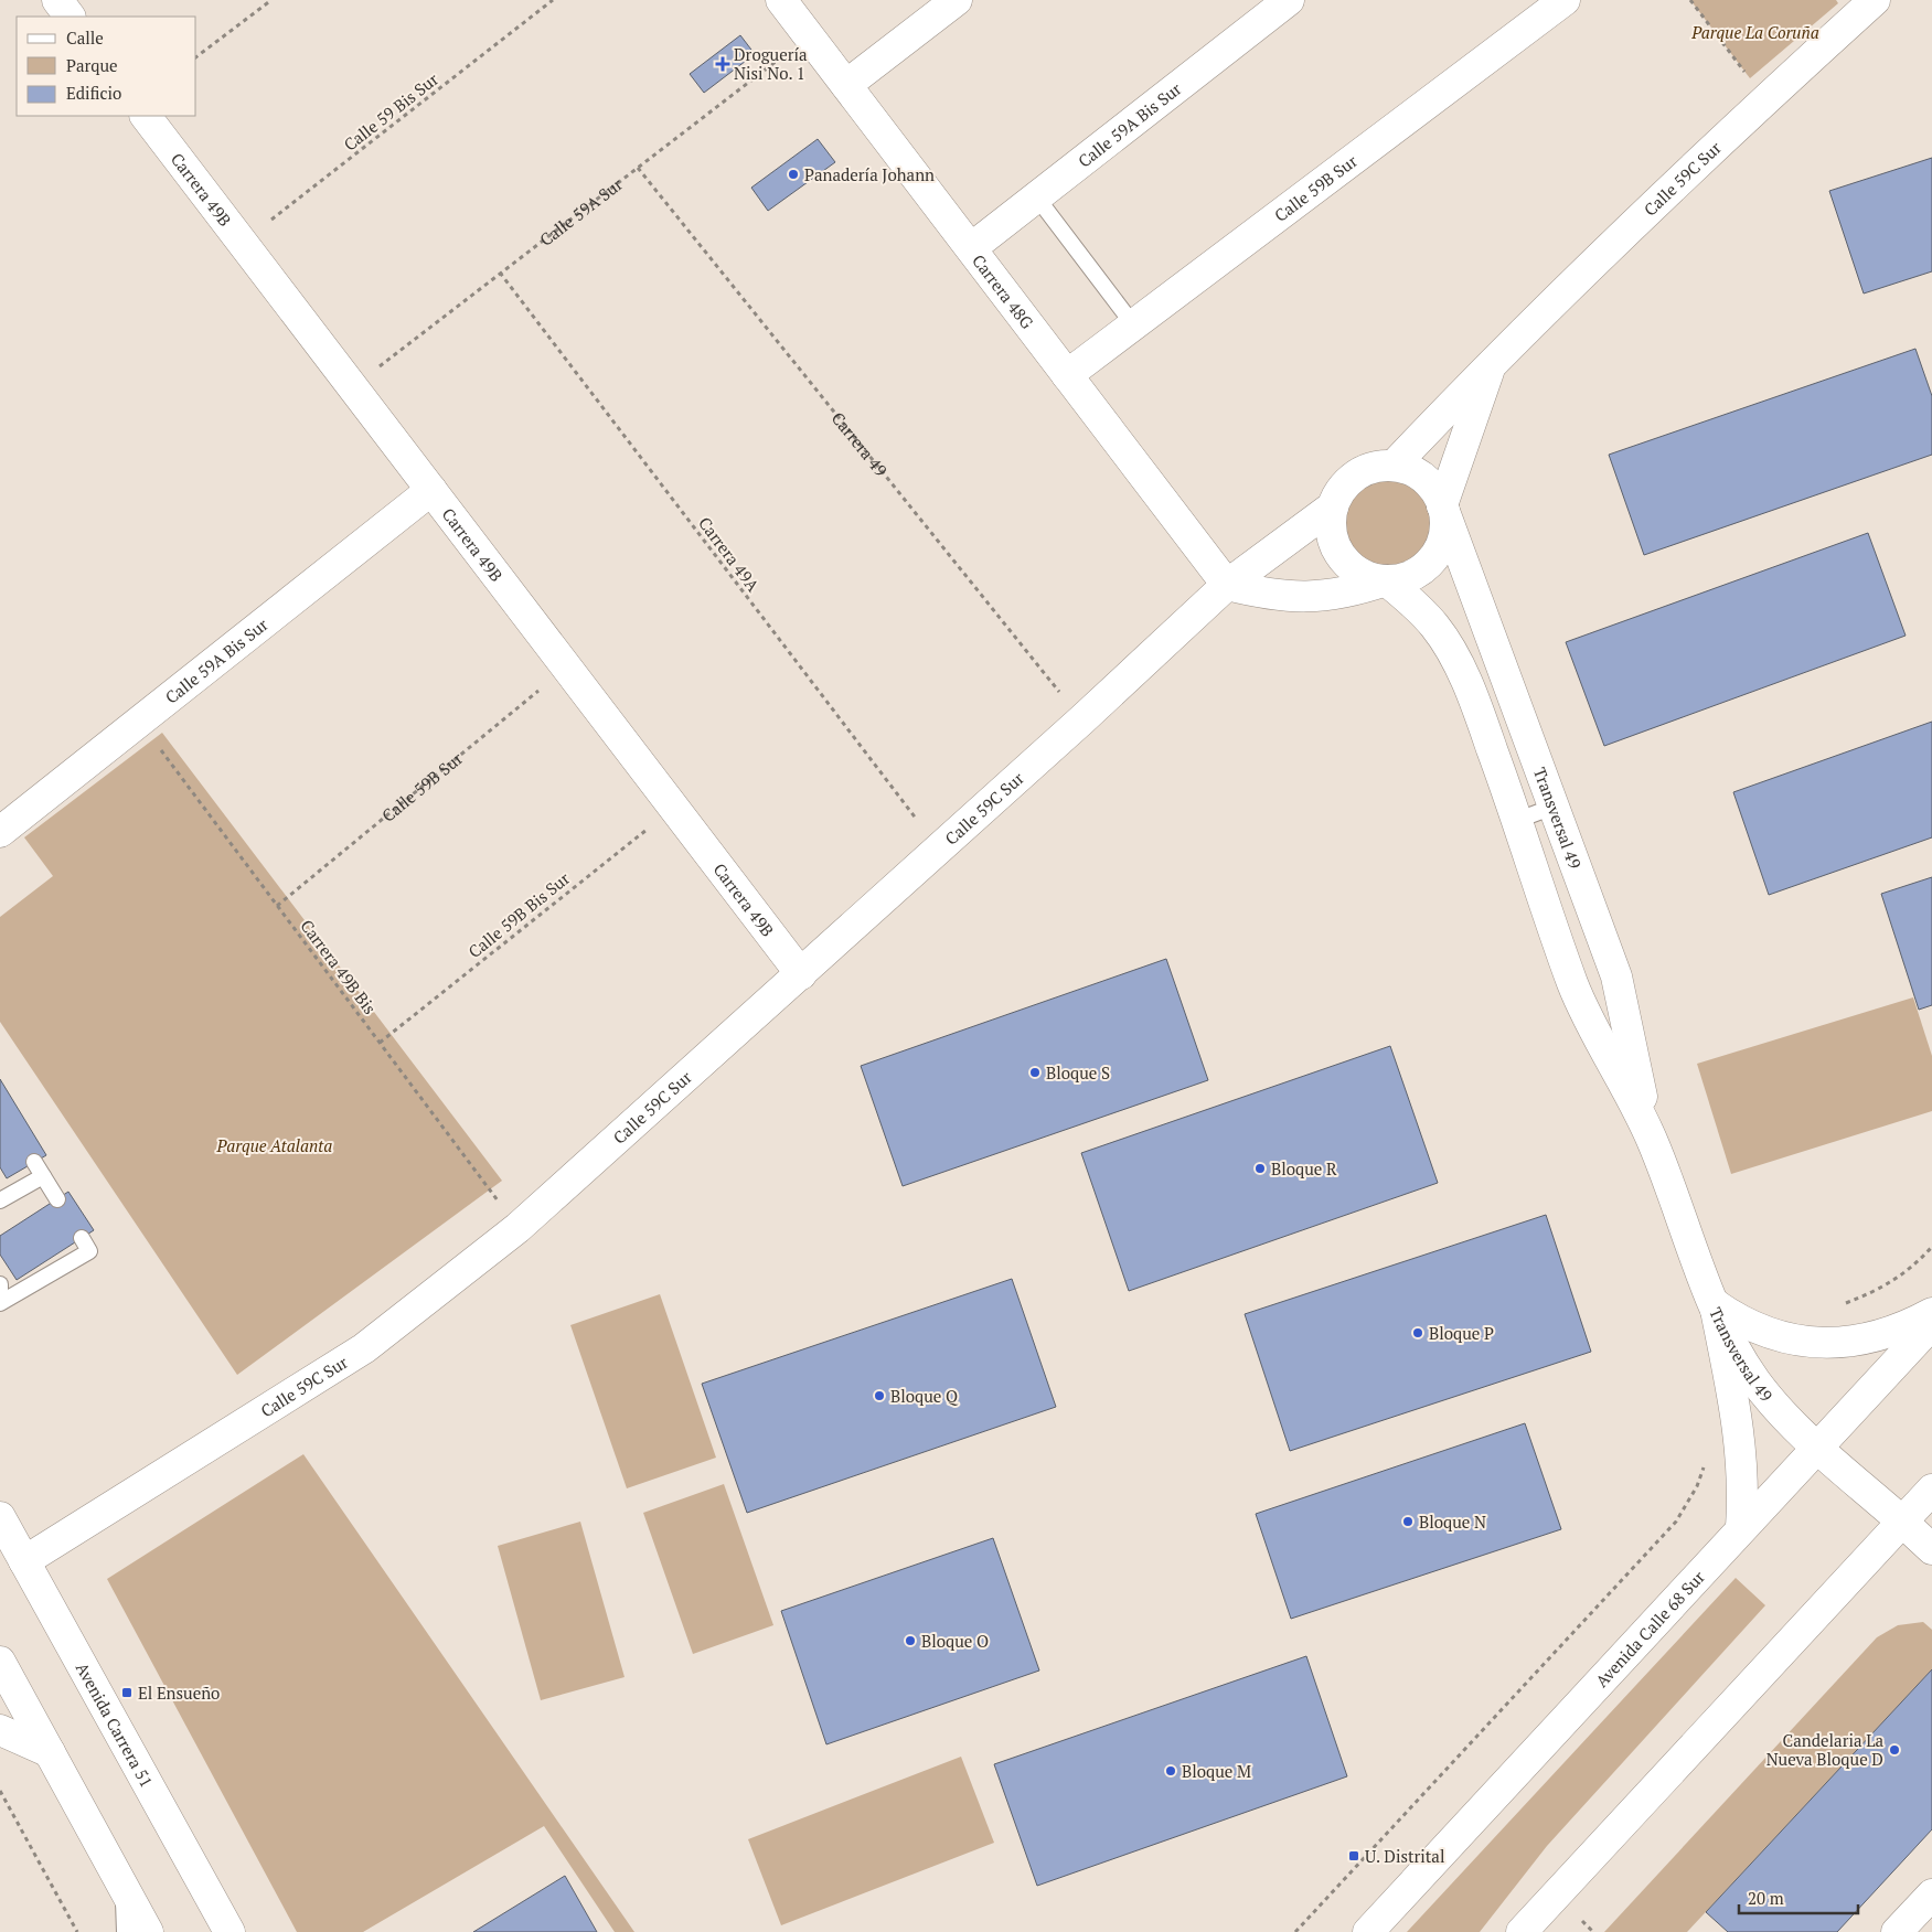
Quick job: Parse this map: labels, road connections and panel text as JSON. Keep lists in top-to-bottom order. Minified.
{"streets":{"street":["Calle 59A Bis Sur","Calle 59C Sur","Calle 59B Sur","Carrera 49B","Carrera 48G","Transversal 49","Avenida Calle 68 Sur","Avenida Carrera 51"],"path":["Calle 59 Bis Sur","Calle 59A Sur","Carrera 49","Carrera 49A","Calle 59B Bis Sur","Carrera 49B Bis"]},"crossings":[["Calle 59 Bis Sur","Carrera 49B"],["Calle 59A Bis Sur","Carrera 49B"],["Calle 59A Bis Sur","Carrera 48G"],["Calle 59A Bis Sur","Carrera 49B Bis"],["Calle 59C Sur","Carrera 49B"],["Calle 59C Sur","Carrera 48G"],["Calle 59C Sur","Carrera 49"],["Calle 59C Sur","Carrera 49A"],["Calle 59C Sur","Transversal 49"],["Calle 59C Sur","Carrera 49B Bis"],["Calle 59C Sur","Avenida Carrera 51"],["Calle 59B Sur","Carrera 49B"],["Calle 59B Sur","Carrera 48G"],["Calle 59B Sur","Carrera 49B Bis"],["Carrera 49B","Calle 59A Sur"],["Carrera 49B","Calle 59B Bis Sur"],["Calle 59A Sur","Carrera 48G"],["Calle 59A Sur","Carrera 49"],["Calle 59A Sur","Carrera 49A"],["Transversal 49","Avenida Calle 68 Sur"],["Calle 59B Bis Sur","Carrera 49B Bis"]],"parks":["Parque La Coruña","Parque Atalanta"],"places":{"health":["Droguería Nisi No. 1"],"other":["Panadería Johann","Bloque S","Bloque R","Bloque P","Bloque Q","Bloque N","Bloque O","Candelaria La Nueva Bloque D","Bloque M"],"transit":["El Ensueño","U. Distrital"]},"legend":["Calle","Parque","Edificio"],"scale_bar":"20 m"}
